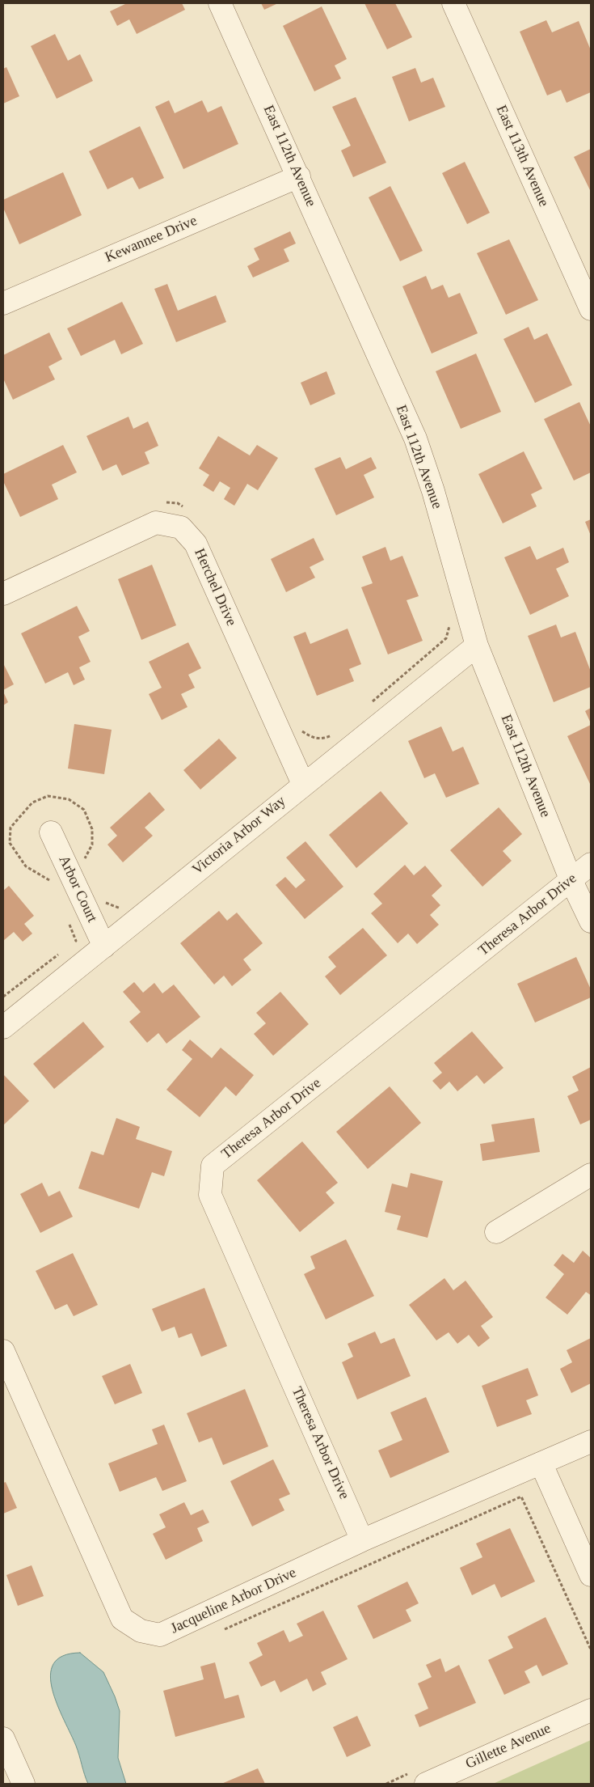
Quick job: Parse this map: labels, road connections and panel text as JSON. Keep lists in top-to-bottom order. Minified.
{"streets":{"street":["East 112th Avenue","East 113th Avenue","Kewannee Drive","Herchel Drive","Victoria Arbor Way","Arbor Court","Theresa Arbor Drive","Jacqueline Arbor Drive","Gillette Avenue"]},"crossings":[["East 112th Avenue","Kewannee Drive"],["East 112th Avenue","Victoria Arbor Way"],["East 112th Avenue","Theresa Arbor Drive"],["Herchel Drive","Victoria Arbor Way"],["Victoria Arbor Way","Arbor Court"],["Theresa Arbor Drive","Jacqueline Arbor Drive"]]}
